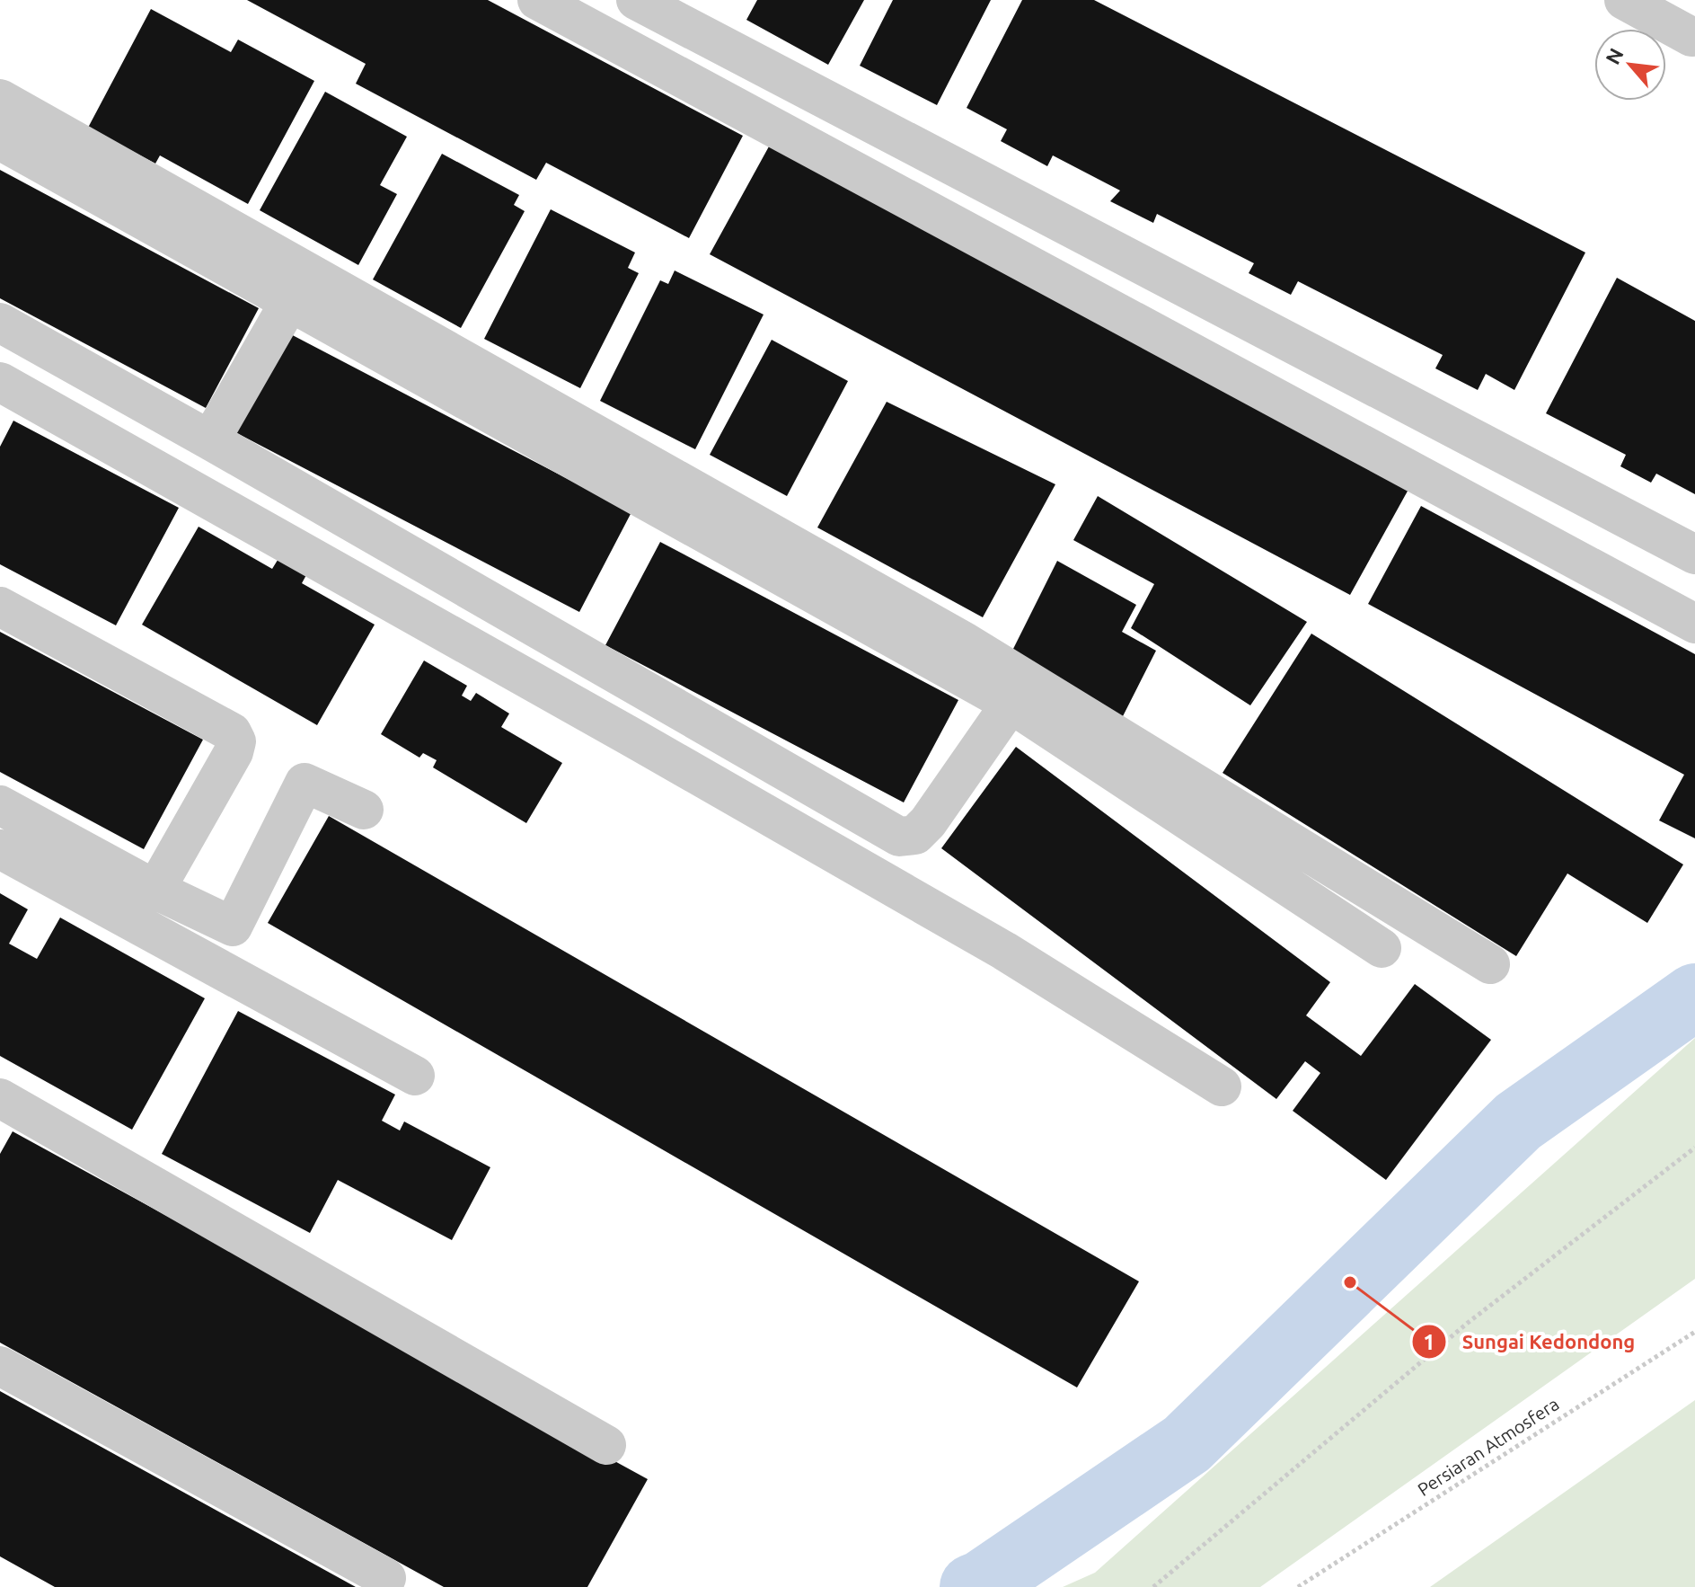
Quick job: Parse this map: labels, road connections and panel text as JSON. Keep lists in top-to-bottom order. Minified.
{"streets":{"path":["Persiaran Atmosfera"]},"places":["Sungai Kedondong"],"north":"top left"}
